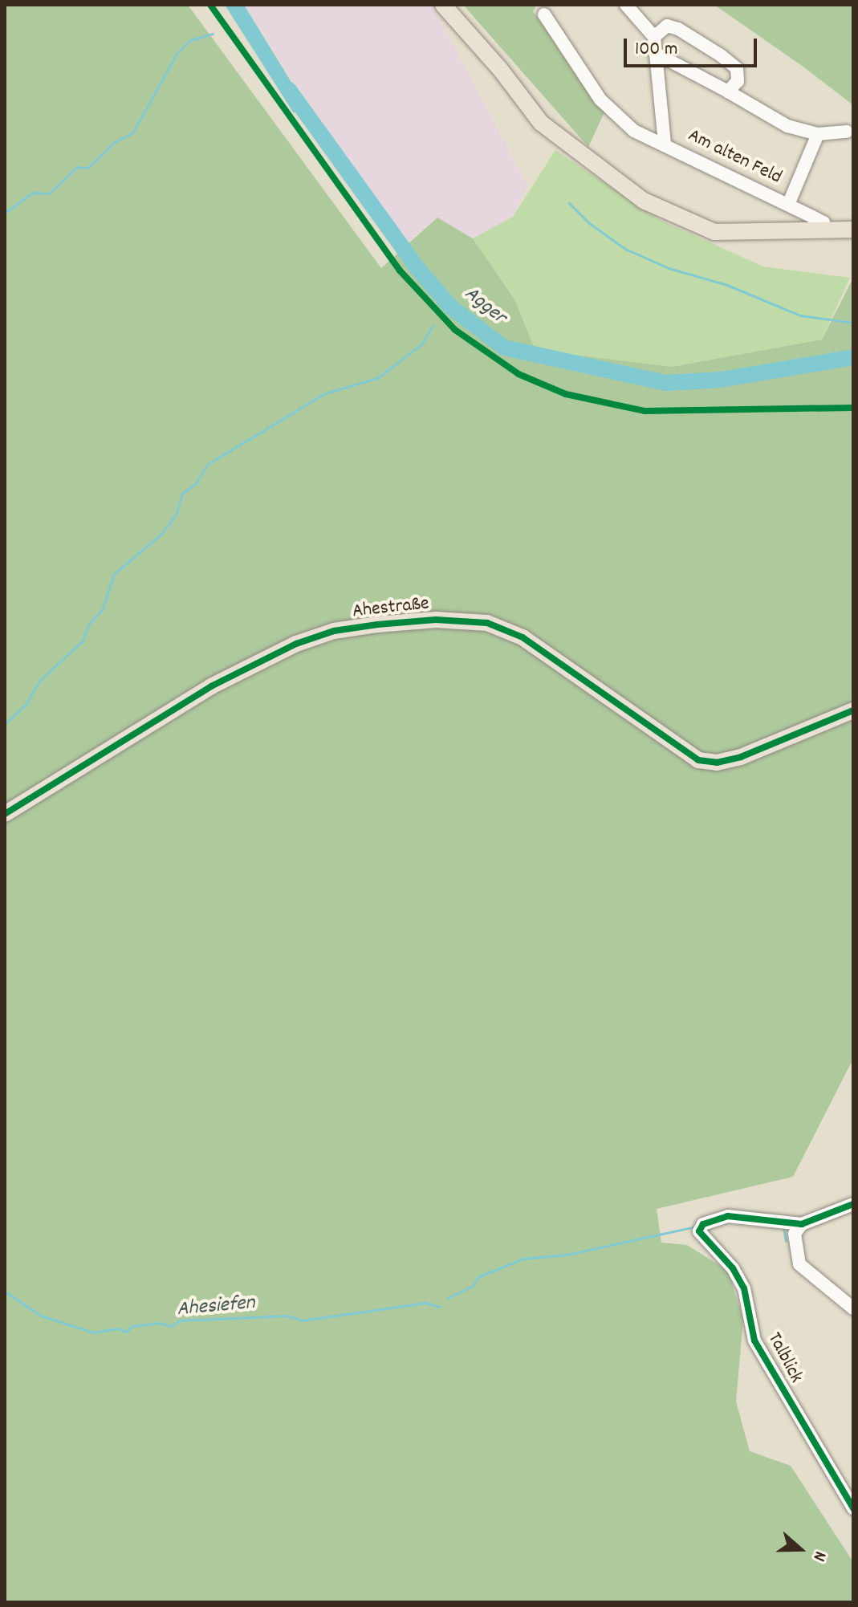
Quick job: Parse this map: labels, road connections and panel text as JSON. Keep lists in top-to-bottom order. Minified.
{"streets":{"main road":["Ahestraße"],"street":["Am alten Feld","Talblick"]},"water":["Agger","Ahesiefen"],"scale_bar":"100 m","north":"right"}
